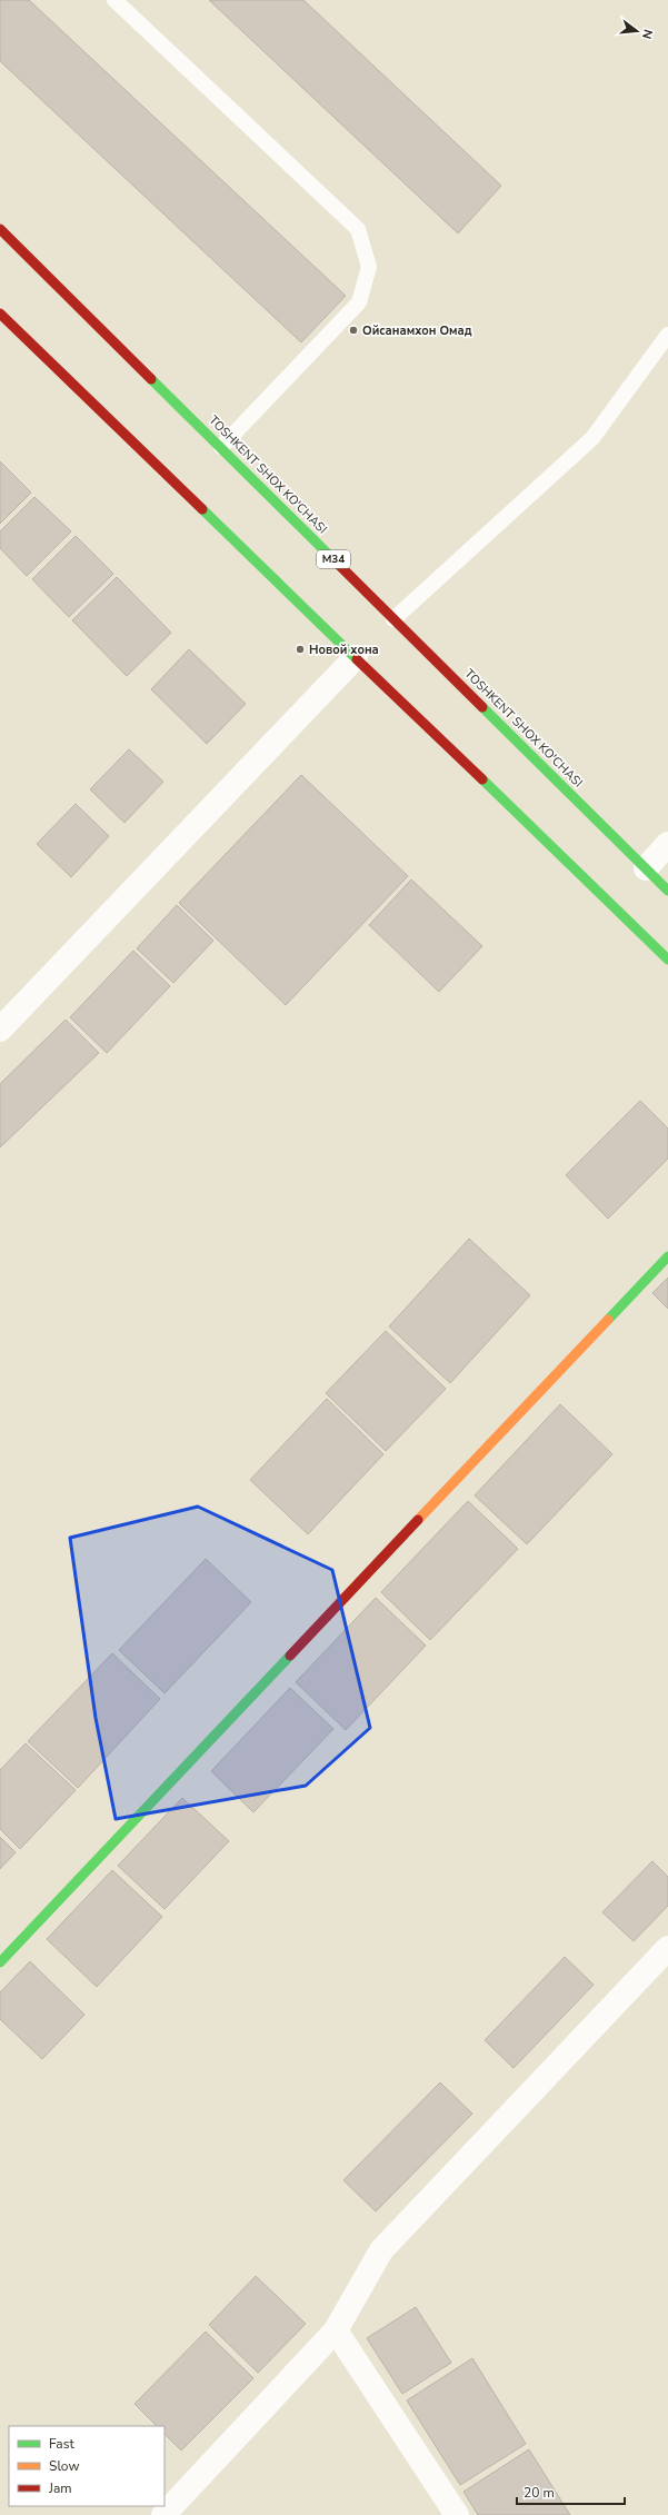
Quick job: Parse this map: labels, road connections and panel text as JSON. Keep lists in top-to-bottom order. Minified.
{"streets":{"main road":["TOSHKENT SHOX KO'CHASI","M34"]},"places":["Ойсанамхон Омад","Новой хона"],"legend":["Fast","Slow","Jam"],"scale_bar":"20 m","north":"right"}
